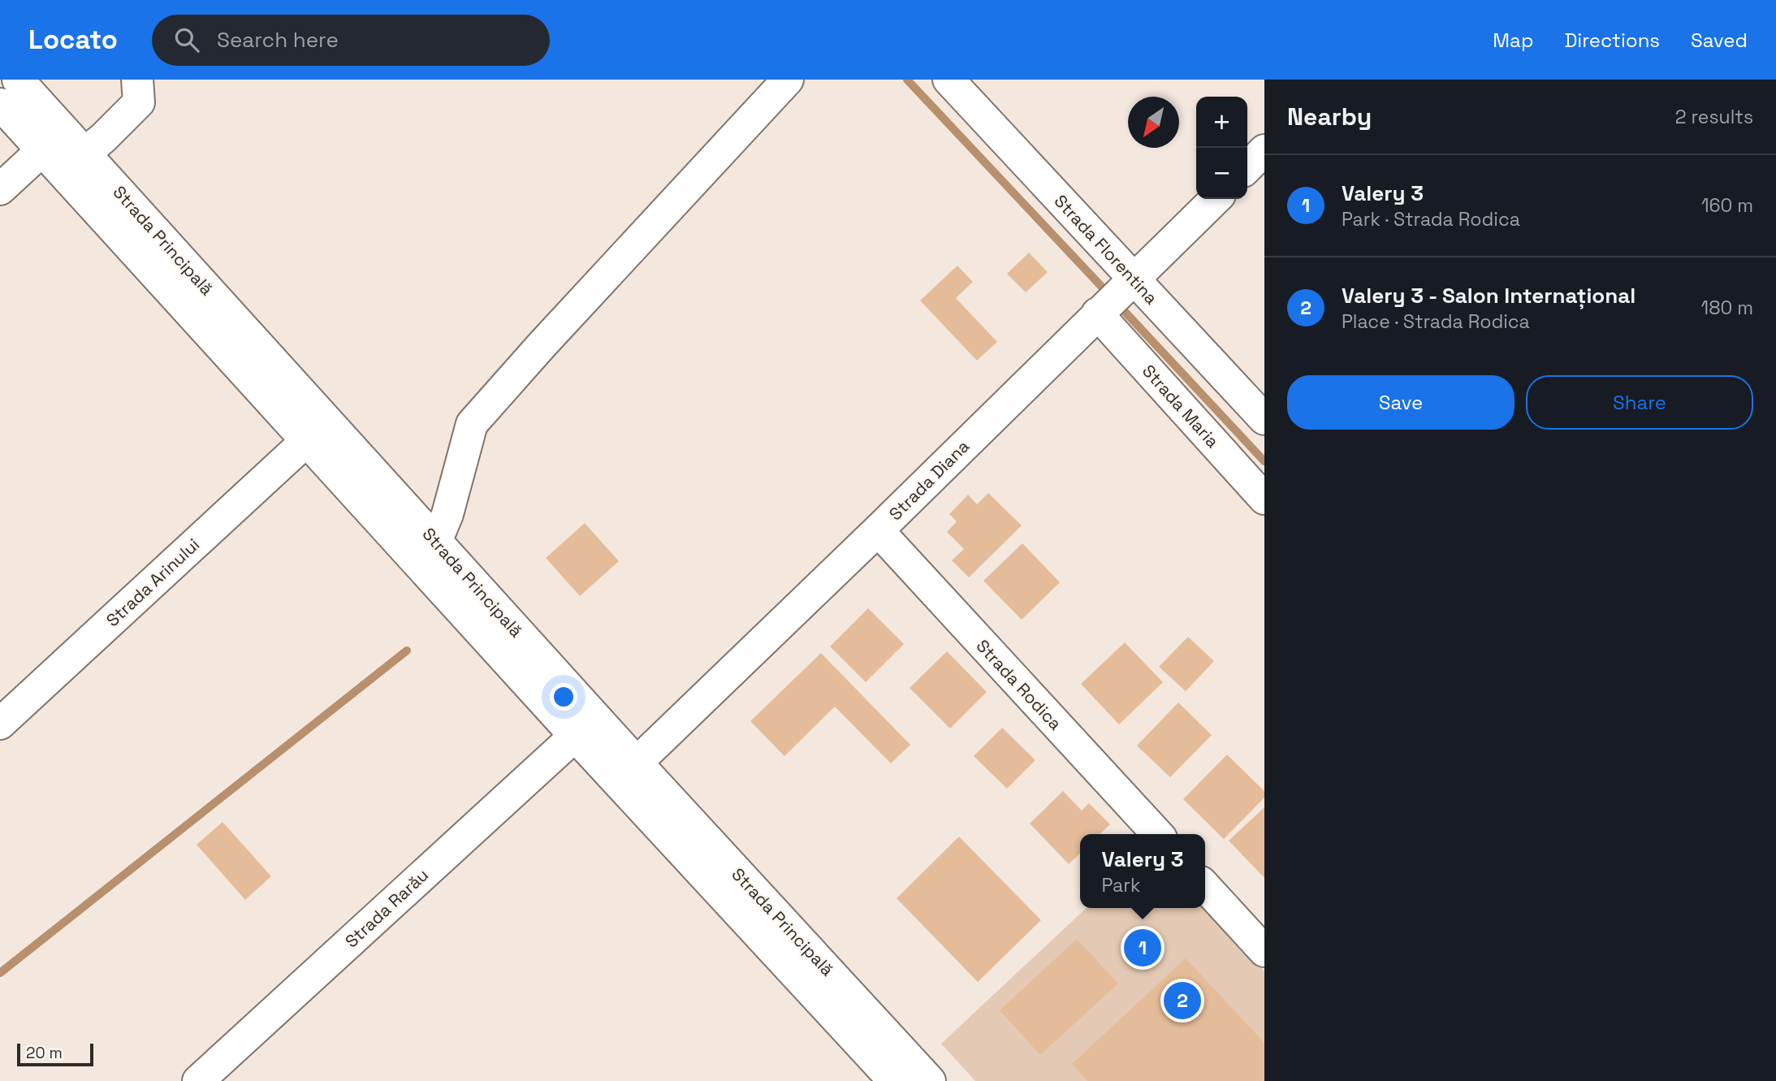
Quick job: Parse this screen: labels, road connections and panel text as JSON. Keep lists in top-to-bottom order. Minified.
{"streets":{"street":["Strada Principală","Strada Florentina","Strada Maria","Strada Diana","Strada Arinului","Strada Rodica","Strada Rarău"]},"crossings":[["Strada Principală","Strada Diana"],["Strada Principală","Strada Arinului"],["Strada Principală","Strada Rarău"],["Strada Florentina","Strada Maria"],["Strada Florentina","Strada Diana"],["Strada Maria","Strada Diana"],["Strada Diana","Strada Rodica"]],"scale_bar":"20 m","north":"bottom left","page":{"header":"Locato","search":"Search here","nav":["Map","Directions","Saved"],"heading":["Nearby","2 results"],"map_buttons":["+","−"],"list":[{"mark":"1","name":"Valery 3","note":"Park · Strada Rodica","value":"160 m"},{"mark":"2","name":"Valery 3 - Salon Internațional","note":"Place · Strada Rodica","value":"180 m"}],"buttons":["Save","Share"],"popup":["Valery 3","Park"],"pins":["1","2"],"scale":"20 m"}}
